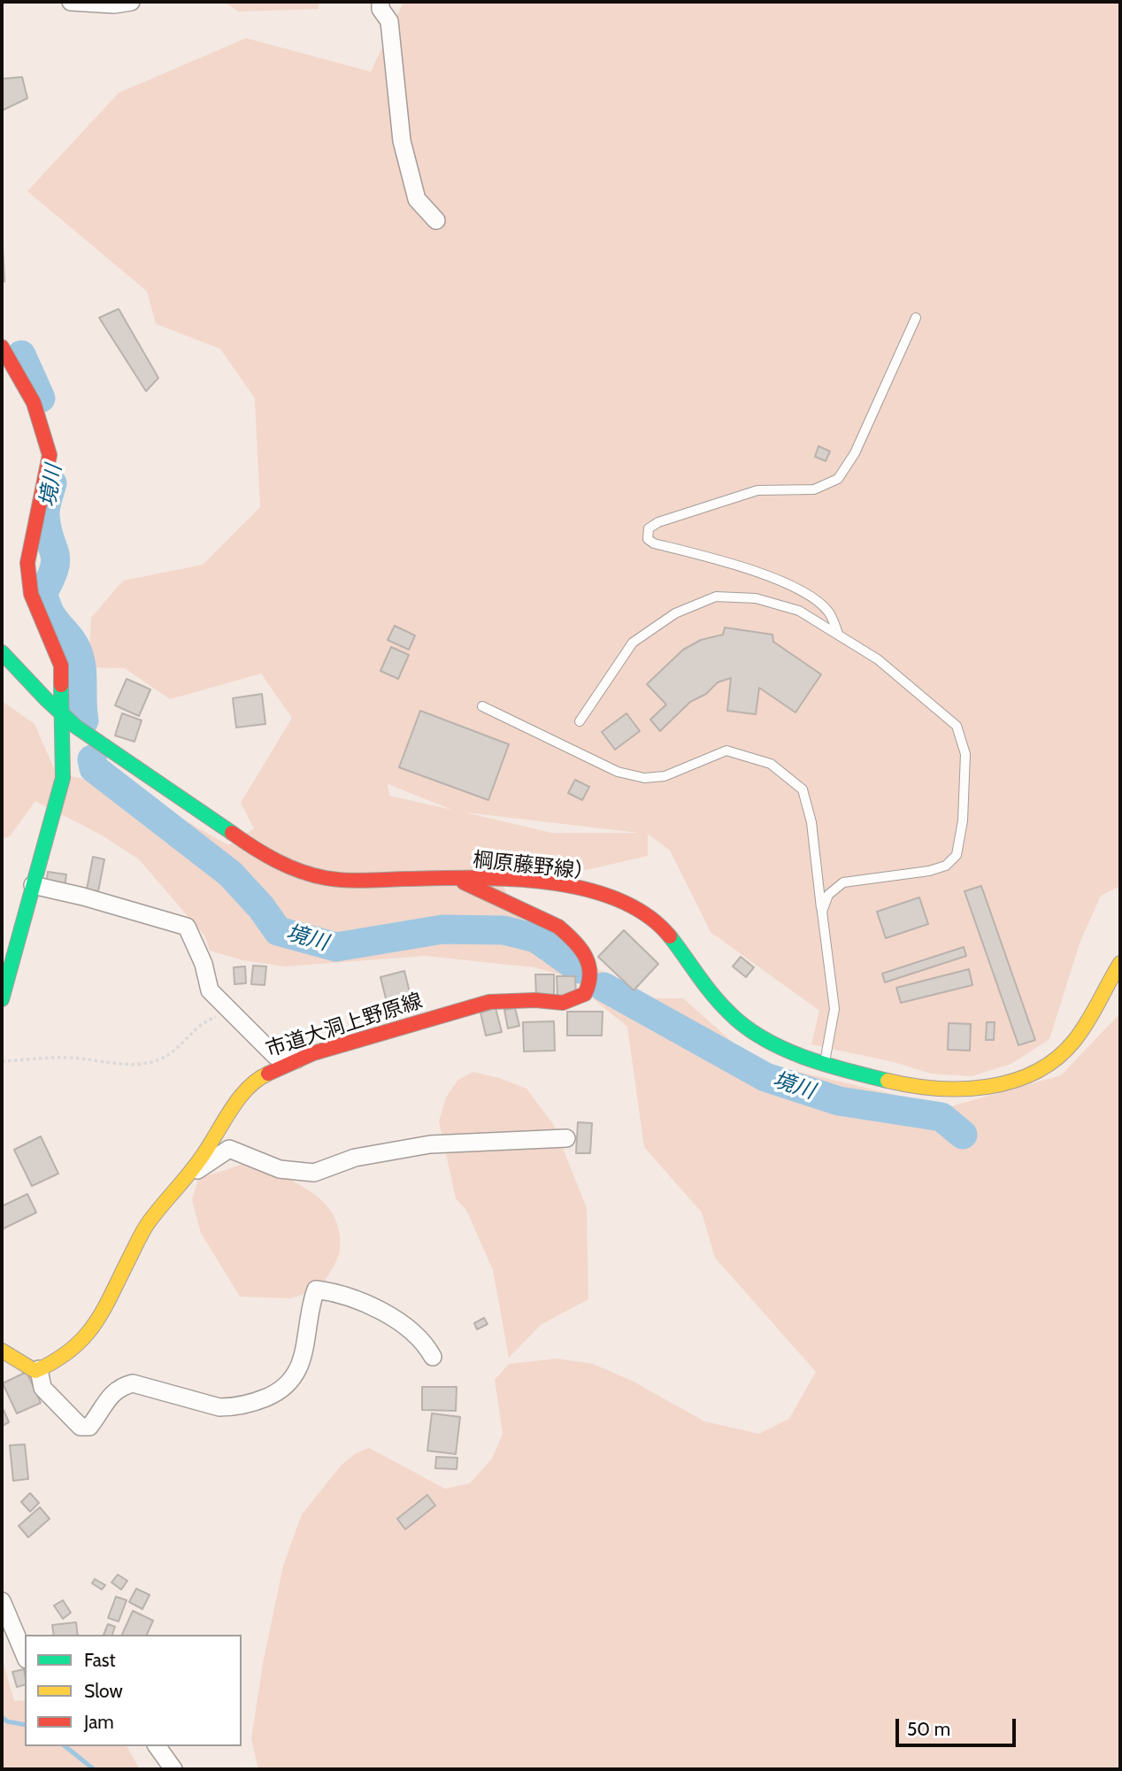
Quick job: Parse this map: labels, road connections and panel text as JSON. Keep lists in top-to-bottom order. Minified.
{"streets":{"street":["棡原藤野線）","市道大洞上野原線"]},"crossings":[["棡原藤野線）","市道大洞上野原線"]],"water":["境川"],"legend":["Fast","Slow","Jam"],"scale_bar":"50 m"}
